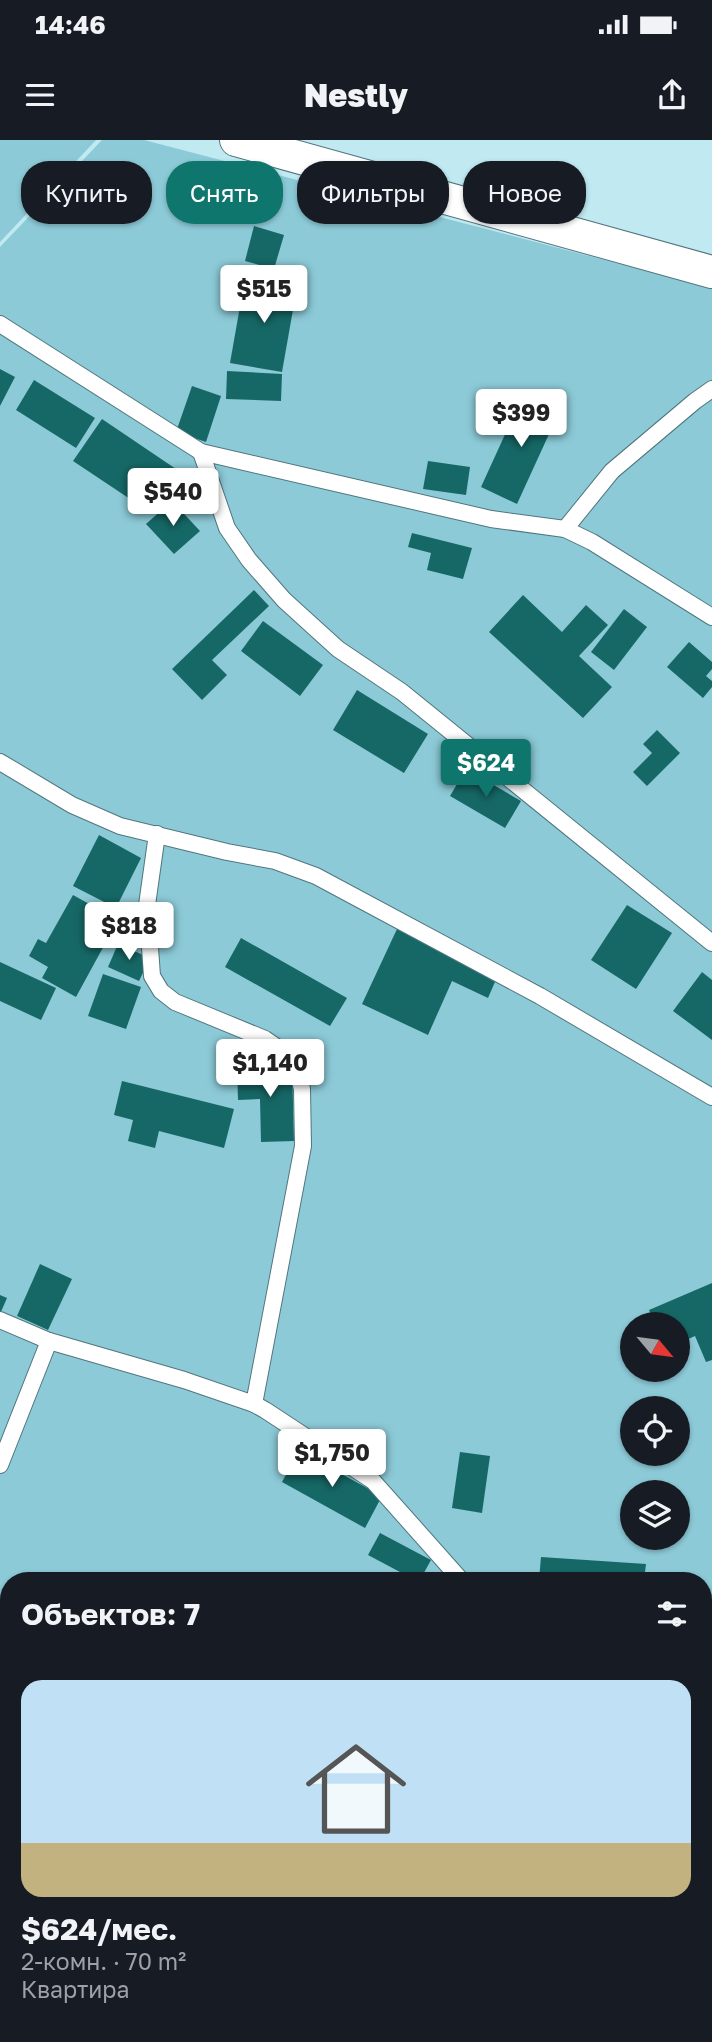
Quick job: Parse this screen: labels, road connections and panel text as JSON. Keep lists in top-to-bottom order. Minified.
{"north":"bottom right","page":{"status":"14:46","header":"Nestly","chip":["Купить","Снять","Фильтры","Новое"],"price":["$515","$399","$540","$624","$818","$1,140","$1,750"],"heading":"Объектов: 7","list":[{"name":"$624/мес.","note":"2-комн. · 70 m² · Квартира"}]}}
